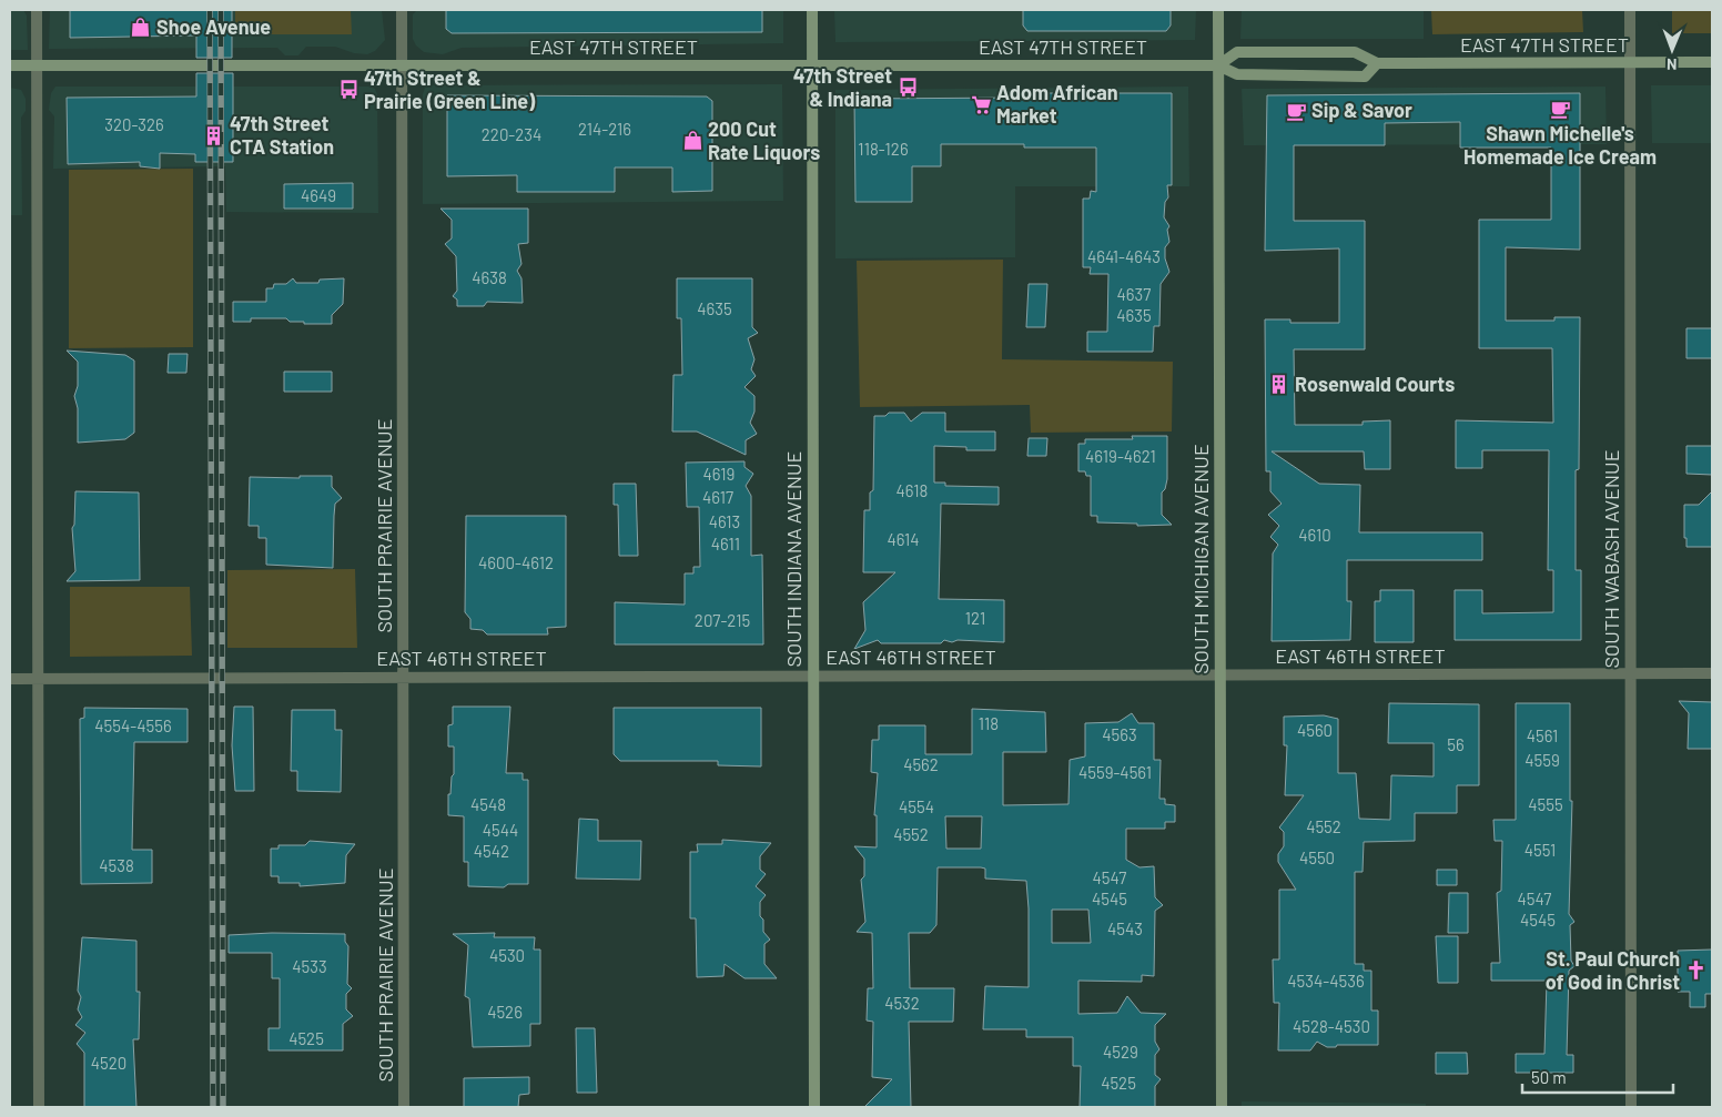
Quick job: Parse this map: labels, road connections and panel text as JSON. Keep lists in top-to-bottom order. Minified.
{"streets":{"street":["EAST 47TH STREET","SOUTH PRAIRIE AVENUE","SOUTH INDIANA AVENUE","SOUTH MICHIGAN AVENUE","SOUTH WABASH AVENUE","EAST 46TH STREET"]},"crossings":[["EAST 47TH STREET","SOUTH PRAIRIE AVENUE"],["EAST 47TH STREET","SOUTH INDIANA AVENUE"],["EAST 47TH STREET","SOUTH MICHIGAN AVENUE"],["EAST 47TH STREET","SOUTH WABASH AVENUE"],["SOUTH PRAIRIE AVENUE","EAST 46TH STREET"],["SOUTH INDIANA AVENUE","EAST 46TH STREET"],["SOUTH MICHIGAN AVENUE","EAST 46TH STREET"],["SOUTH WABASH AVENUE","EAST 46TH STREET"]],"places":{"shop":["Shoe Avenue","200 Cut Rate Liquors"],"bus stop":["47th Street & Indiana","47th Street & Prairie (Green Line)"],"supermarket":["Adom African Market"],"cafe":["Shawn Michelle's Homemade Ice Cream","Sip & Savor"],"building":["47th Street CTA Station","Rosenwald Courts"],"church":["St. Paul Church of God in Christ"]},"house_numbers":["320-326","214-216","220-234","118-126","4649","4641-4643","4638","4637","4635","4635","4619-4621","4619","4618","4617","4613","4610","4614","4611","4600-4612","121","207-215","118","4554-4556","4560","4563","4561","56","4559","4562","4559-4561","4548","4555","4554","4552","4544","4552","4551","4542","4550","4538","4547","4545","4547","4545","4543","4530","4533","4534-4536","4532","4526","4528-4530","4525","4529","4520","4525"],"scale_bar":"50 m","north":"bottom"}
